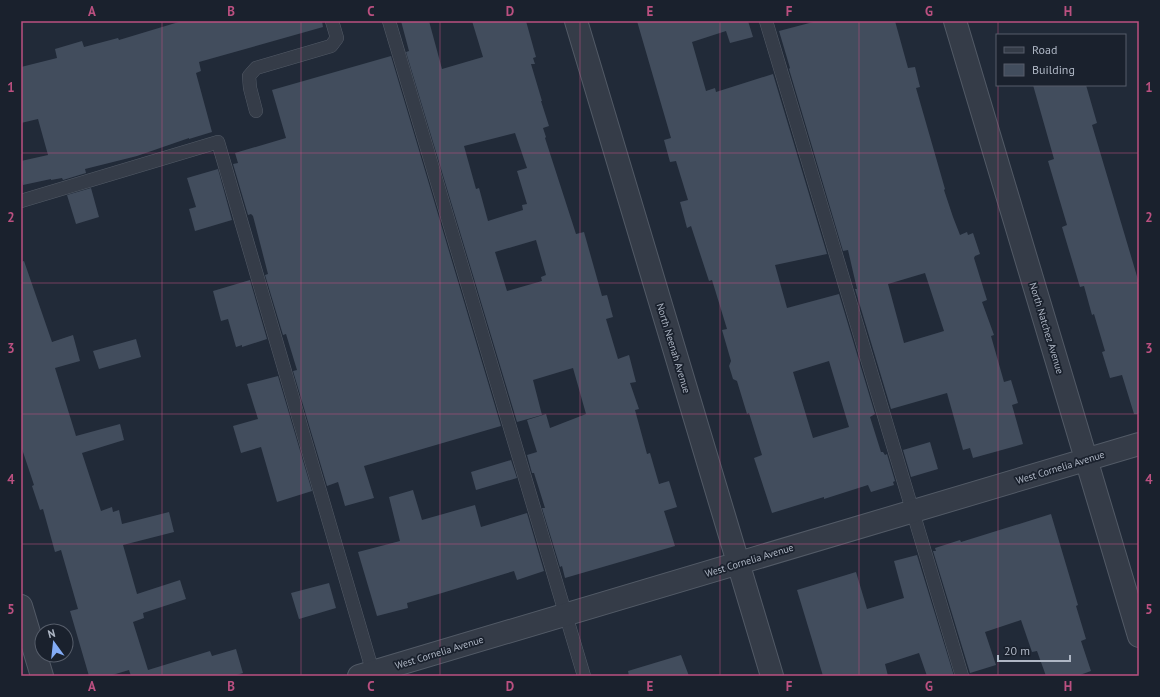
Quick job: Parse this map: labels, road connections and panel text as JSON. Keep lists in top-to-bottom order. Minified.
{"streets":{"street":["North Natchez Avenue","North Neenah Avenue","West Cornelia Avenue"]},"crossings":[["North Natchez Avenue","West Cornelia Avenue"],["North Neenah Avenue","West Cornelia Avenue"]],"legend":["Road","Building"],"scale_bar":"20 m","north":"top","grid":{"columns":["A","B","C","D","E","F","G","H"],"rows":["1","2","3","4","5"]}}
